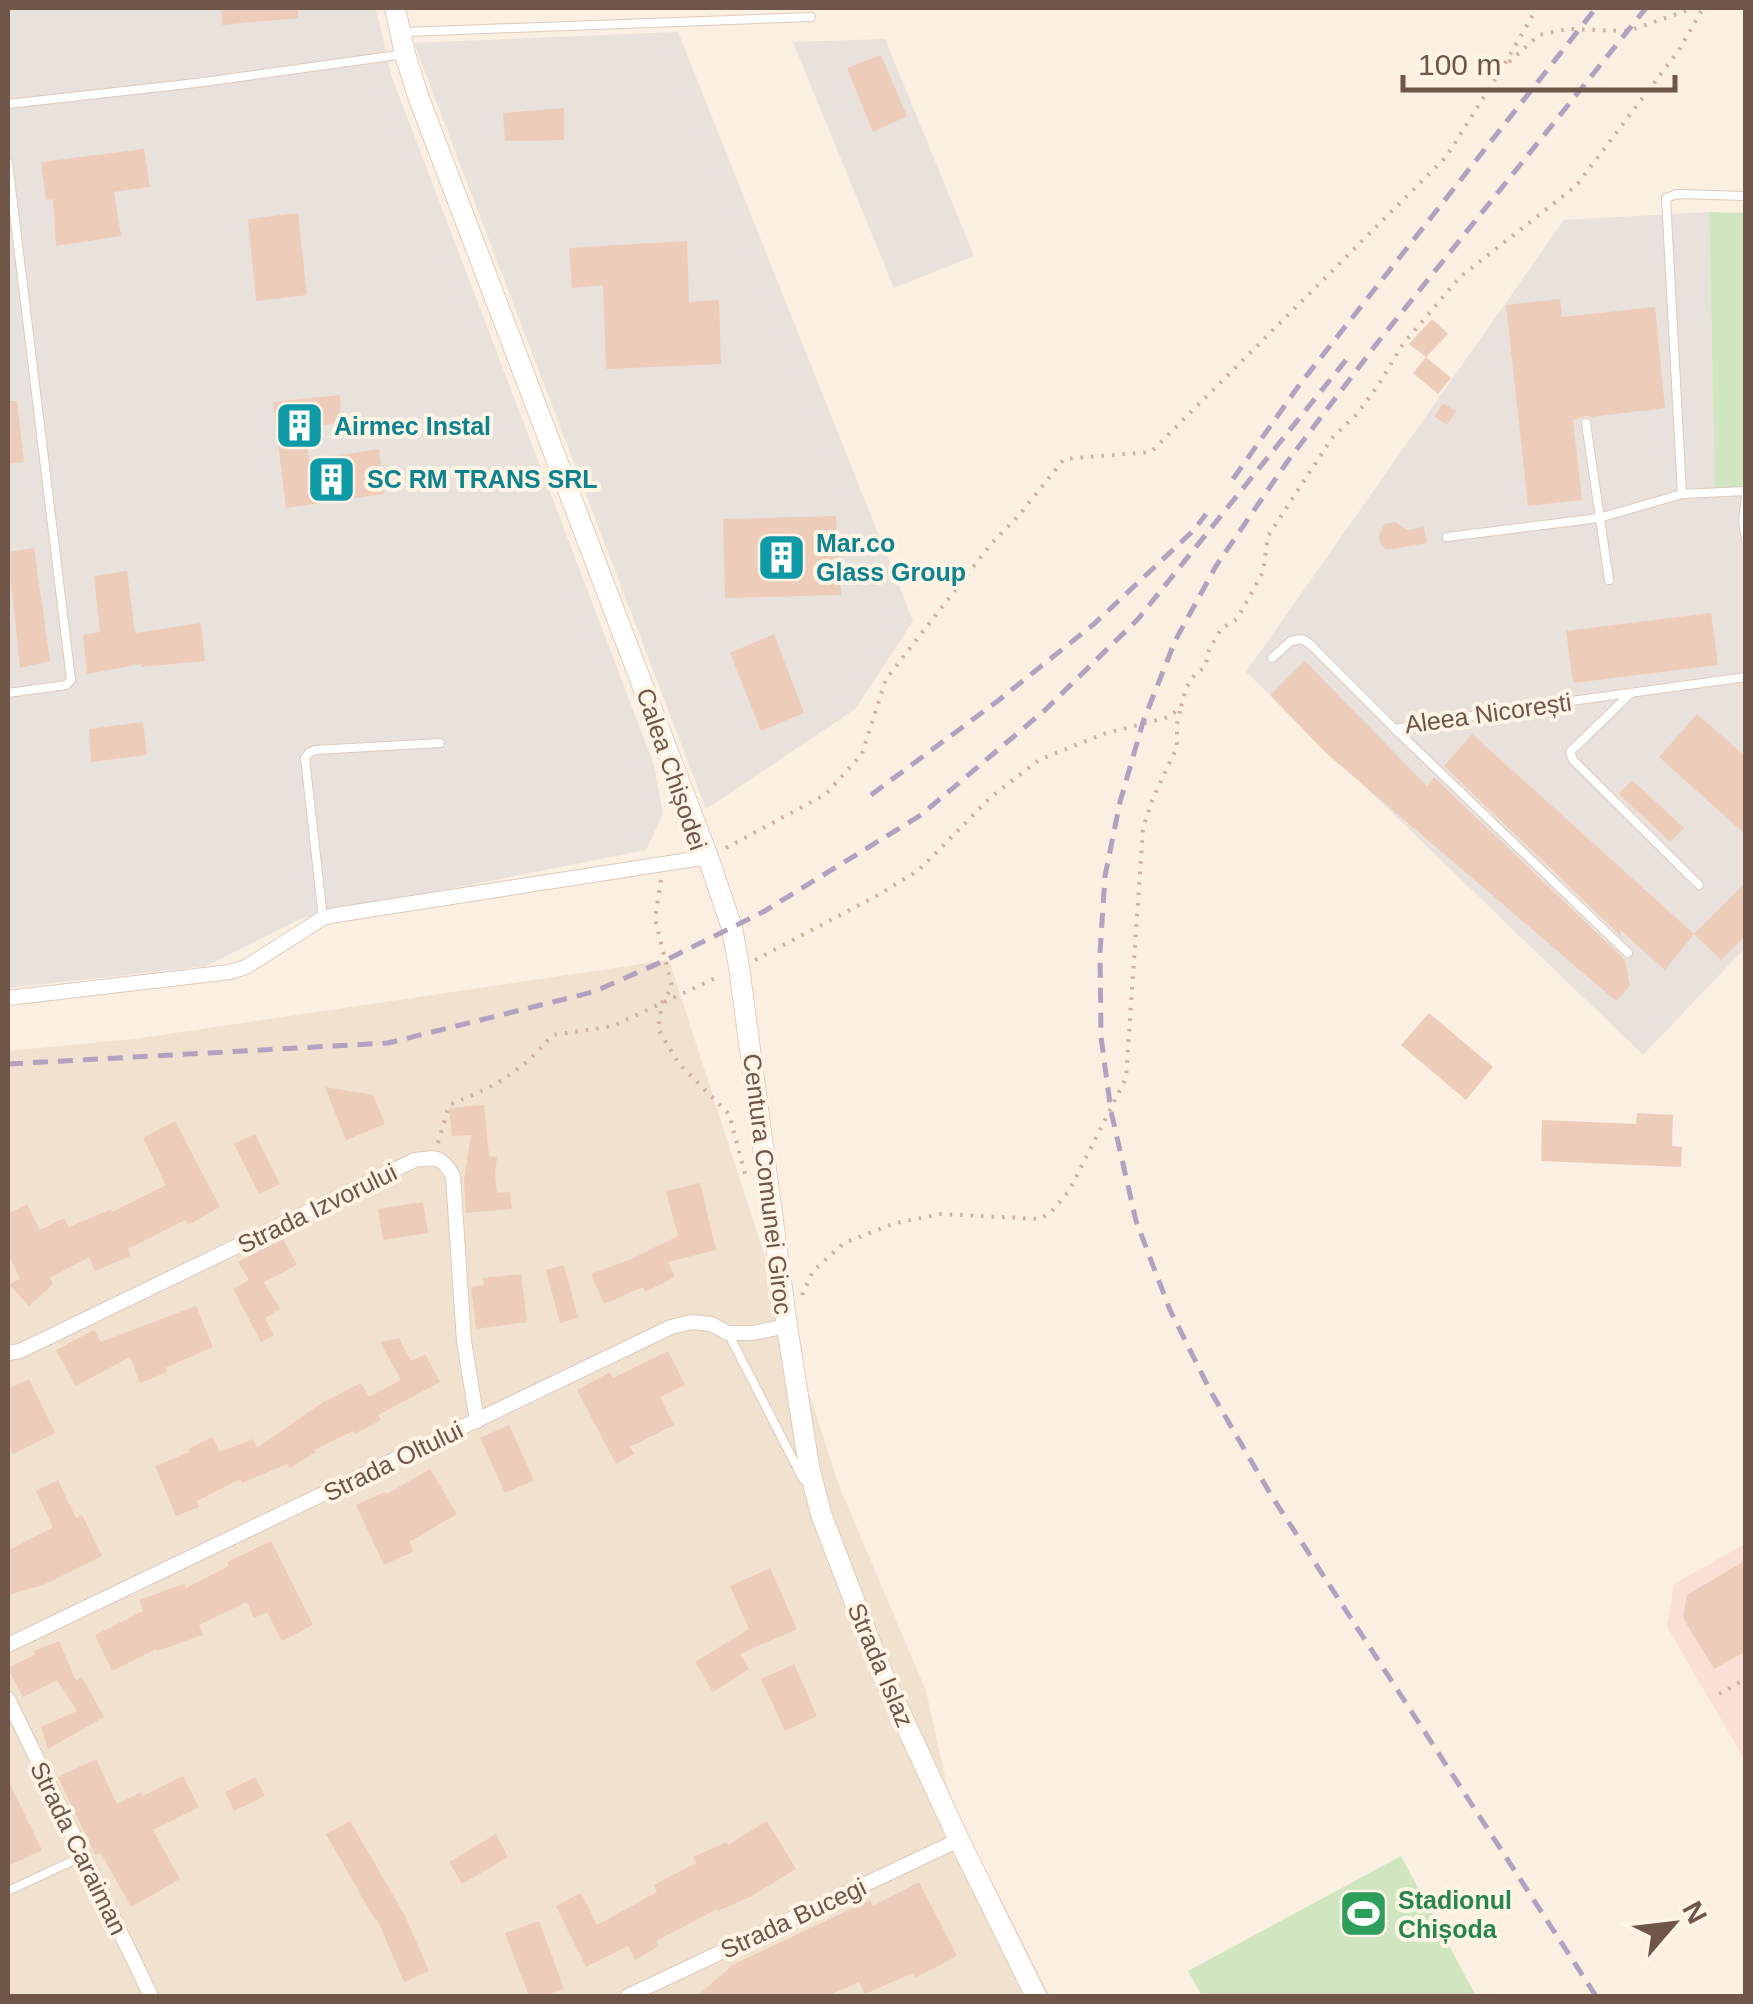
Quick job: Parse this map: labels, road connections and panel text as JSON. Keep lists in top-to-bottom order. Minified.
{"streets":{"main road":["Calea Chișodei","Centura Comunei Giroc","Strada Islaz"],"street":["Strada Izvorului","Strada Oltului","Strada Caraiman","Strada Bucegi"],"lane":["Aleea Nicorești"]},"crossings":[["Calea Chișodei","Centura Comunei Giroc"],["Centura Comunei Giroc","Strada Oltului"],["Centura Comunei Giroc","Strada Islaz"],["Strada Oltului","Strada Islaz"],["Strada Islaz","Strada Bucegi"]],"places":{"building":["Airmec Instal","SC RM TRANS SRL","Mar.co Glass Group"],"sports":["Stadionul Chișoda"]},"scale_bar":"100 m","north":"top right"}
